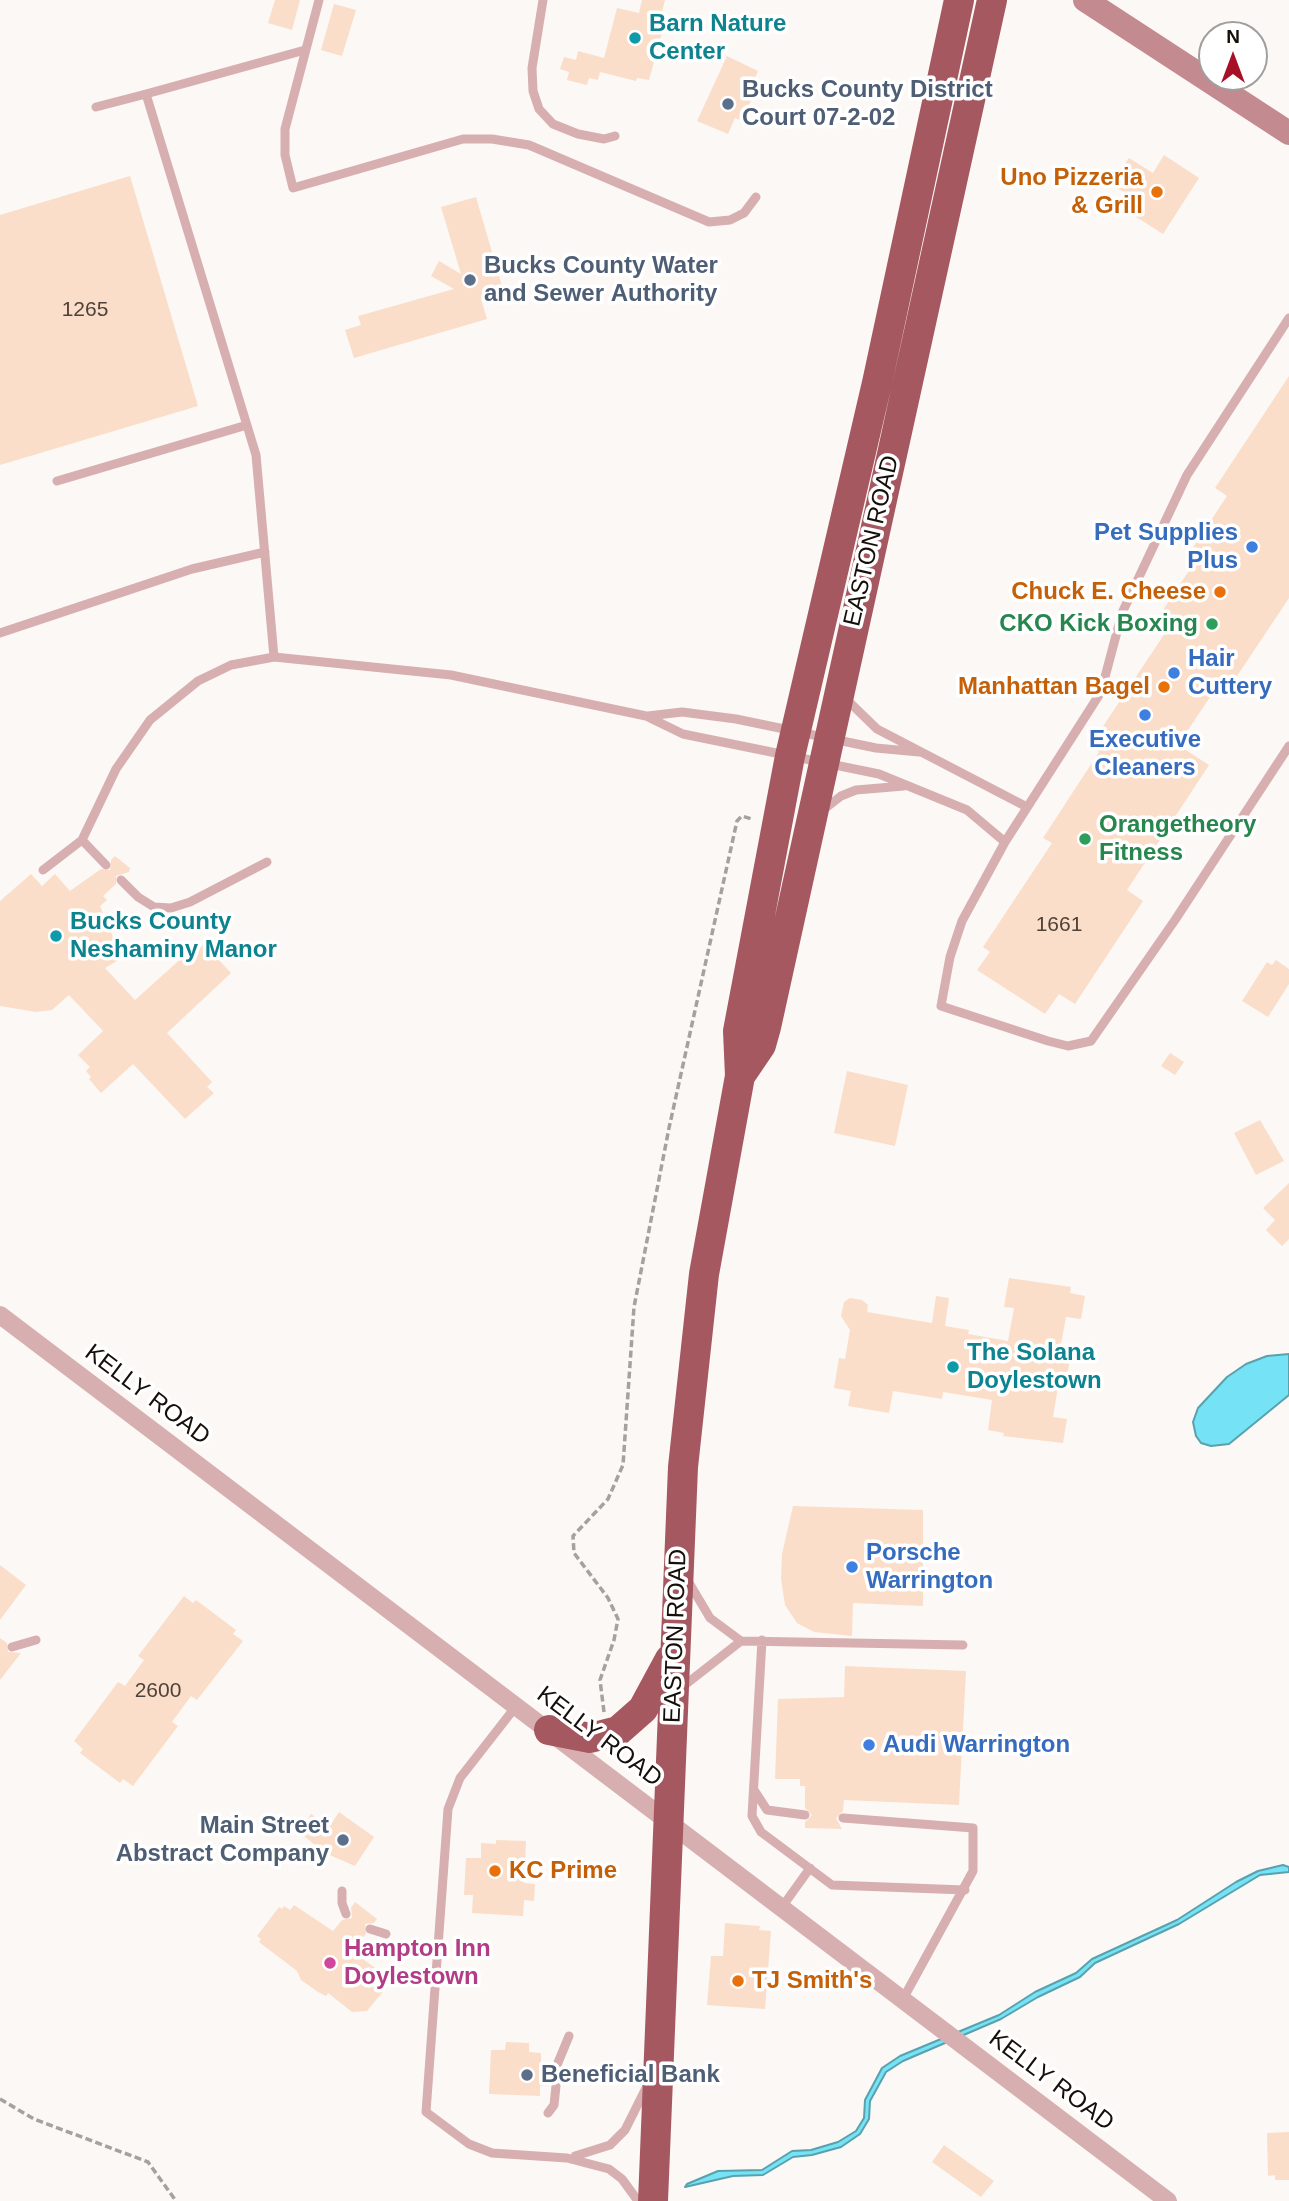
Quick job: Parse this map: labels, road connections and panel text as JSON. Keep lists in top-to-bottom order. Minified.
{"streets":{"highway":["EASTON ROAD"],"street":["KELLY ROAD"]},"crossings":[["EASTON ROAD","KELLY ROAD"]],"places":["Barn Nature Center","Bucks County District Court 07-2-02","Uno Pizzeria & Grill","Bucks County Water and Sewer Authority","Pet Supplies Plus","Chuck E. Cheese","CKO Kick Boxing","Hair Cuttery","Manhattan Bagel","Executive Cleaners","Orangetheory Fitness","Bucks County Neshaminy Manor","The Solana Doylestown","Porsche Warrington","Audi Warrington","Main Street Abstract Company","KC Prime","Hampton Inn Doylestown","TJ Smith's","Beneficial Bank"],"house_numbers":["1265","1661","2600"],"north":"top"}
